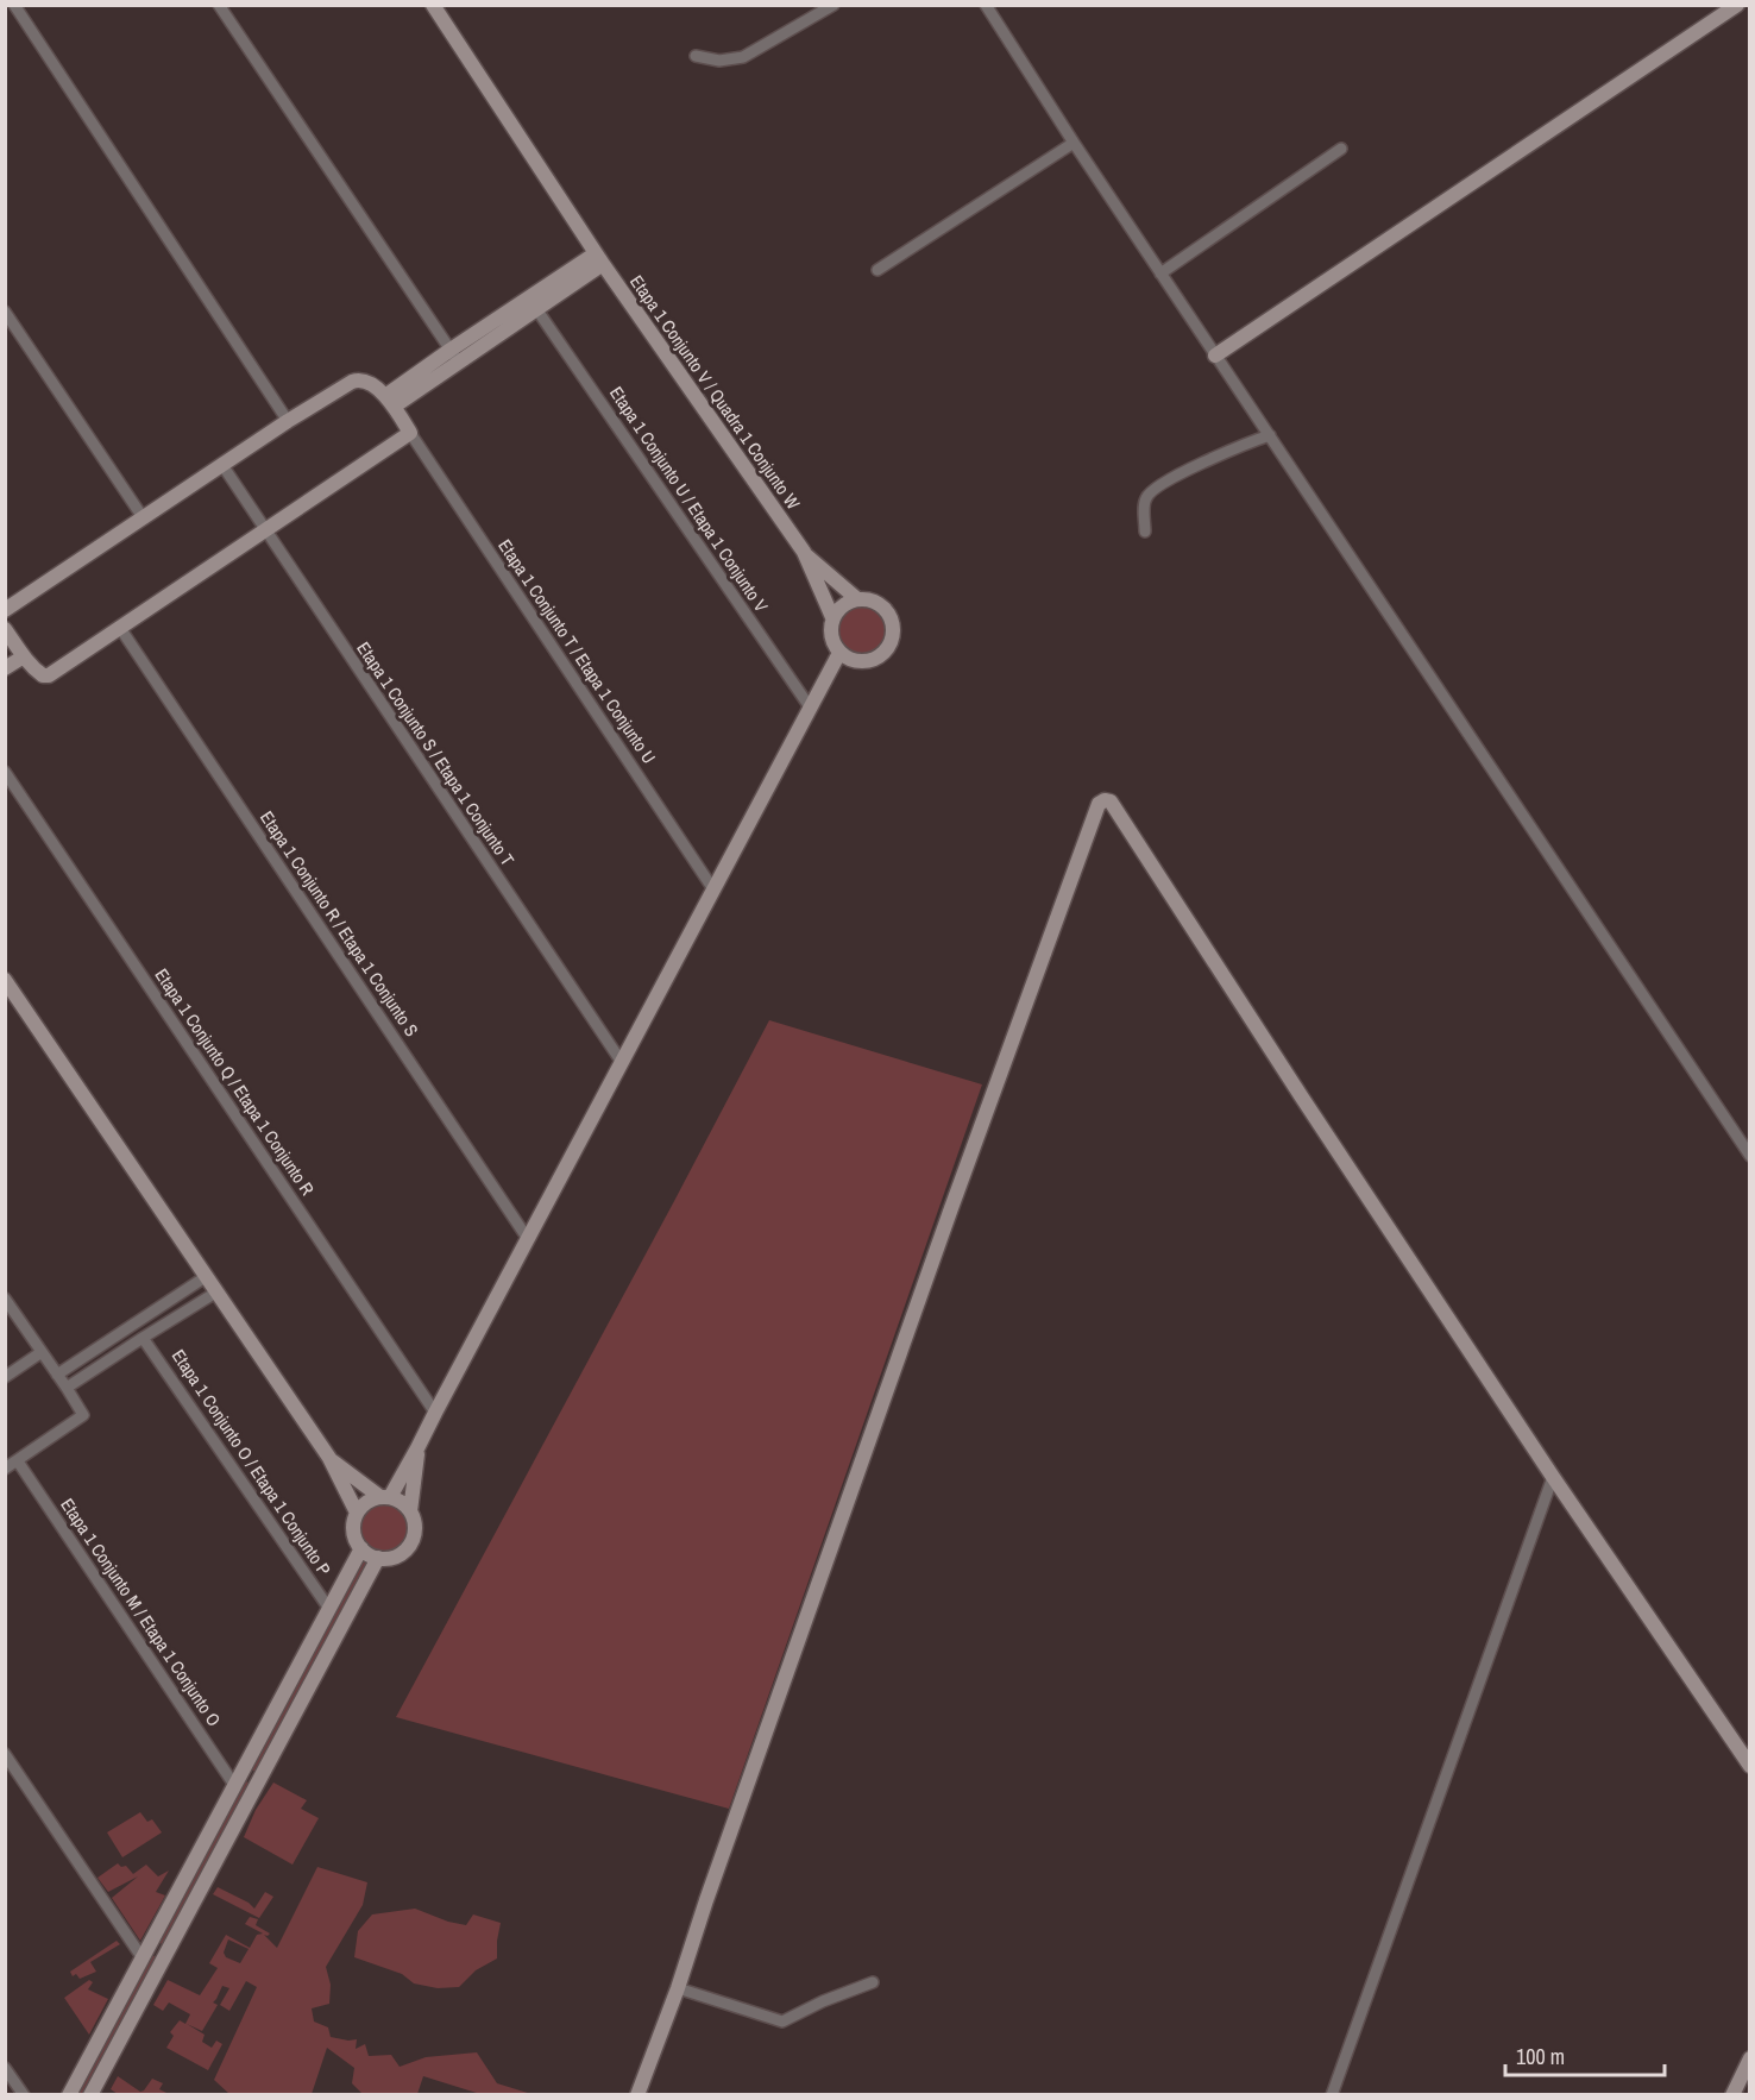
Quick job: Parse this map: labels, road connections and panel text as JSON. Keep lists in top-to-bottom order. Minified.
{"streets":{"street":["Etapa 1 Conjunto V / Quadra 1 Conjunto W","Etapa 1 Conjunto U / Etapa 1 Conjunto V","Etapa 1 Conjunto T / Etapa 1 Conjunto U","Etapa 1 Conjunto S / Etapa 1 Conjunto T","Etapa 1 Conjunto R / Etapa 1 Conjunto S","Etapa 1 Conjunto Q / Etapa 1 Conjunto R","Etapa 1 Conjunto O / Etapa 1 Conjunto P","Etapa 1 Conjunto M / Etapa 1 Conjunto O"]},"scale_bar":"100 m"}
